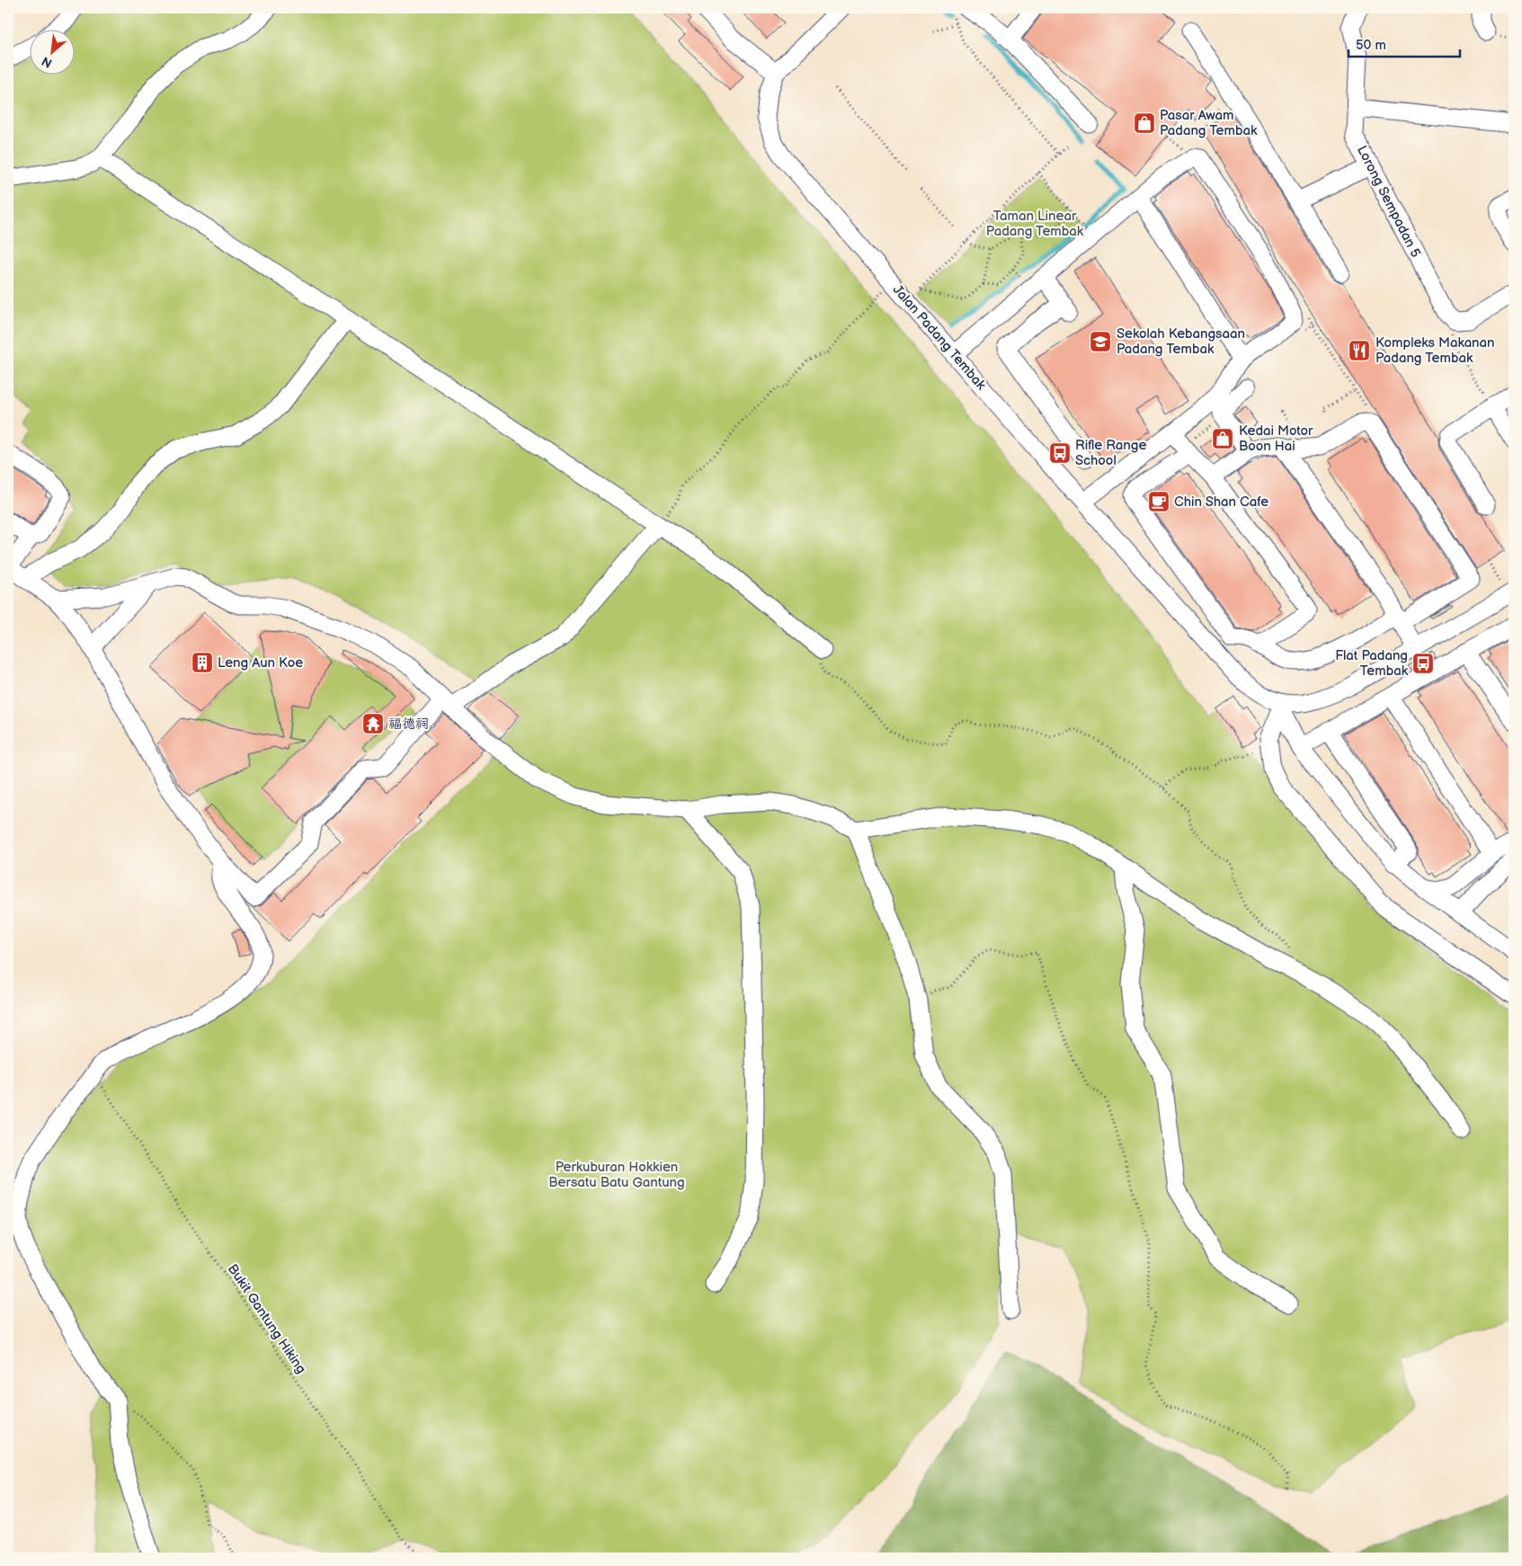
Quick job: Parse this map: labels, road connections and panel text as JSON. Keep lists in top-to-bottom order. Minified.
{"streets":{"street":["Lorong Sempadan 5","Jalan Padang Tembak"],"path":["Bukit Gantung Hiking"]},"parks":["Taman Linear Padang Tembak","Perkuburan Hokkien Bersatu Batu Gantung"],"places":{"shop":["Pasar Awam Padang Tembak","Kedai Motor Boon Hai"],"school or university":["Sekolah Kebangsaan Padang Tembak"],"restaurant":["Kompleks Makanan Padang Tembak"],"bus stop":["Rifle Range School","Flat Padang Tembak"],"cafe":["Chin Shan Cafe"],"building":["Leng Aun Koe"],"temple":["福德祠"]},"scale_bar":"50 m","north":"bottom left"}
